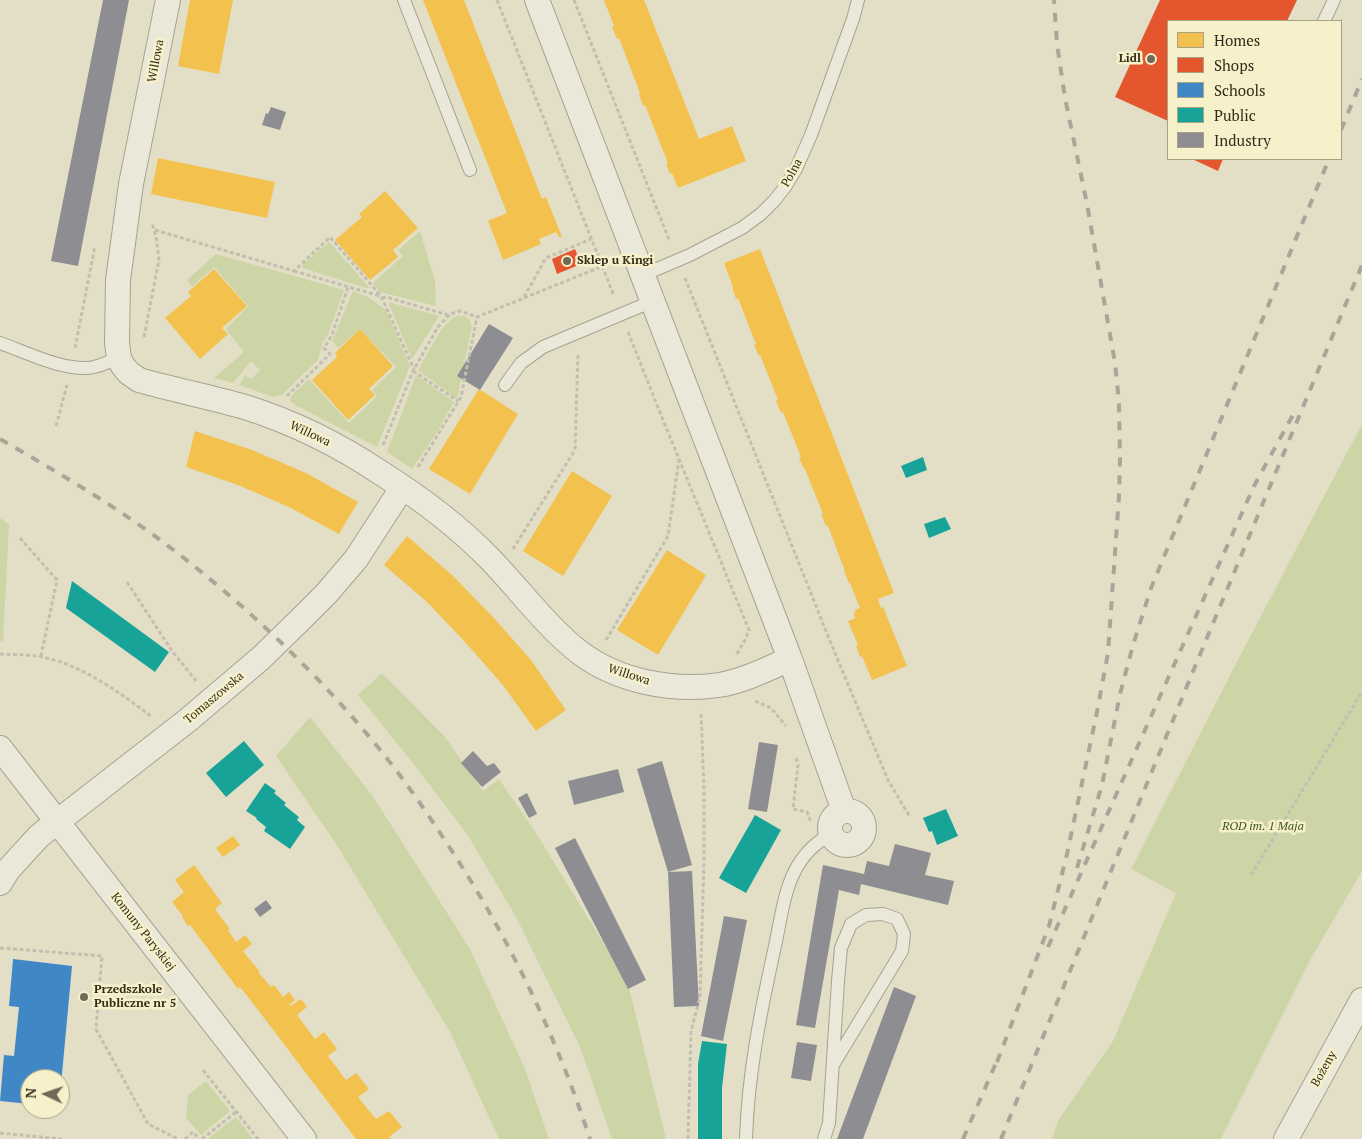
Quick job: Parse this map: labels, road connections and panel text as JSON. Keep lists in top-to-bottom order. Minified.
{"streets":{"street":["Willowa","Tomaszowska","Komuny Paryskiej","Bożeny"],"lane":["Polna"]},"crossings":[["Willowa","Tomaszowska"],["Tomaszowska","Komuny Paryskiej"]],"parks":["ROD im. 1 Maja"],"places":["Lidl","Sklep u Kingi","Przedszkole Publiczne nr 5"],"legend":["Homes","Shops","Schools","Public","Industry"],"north":"left"}
